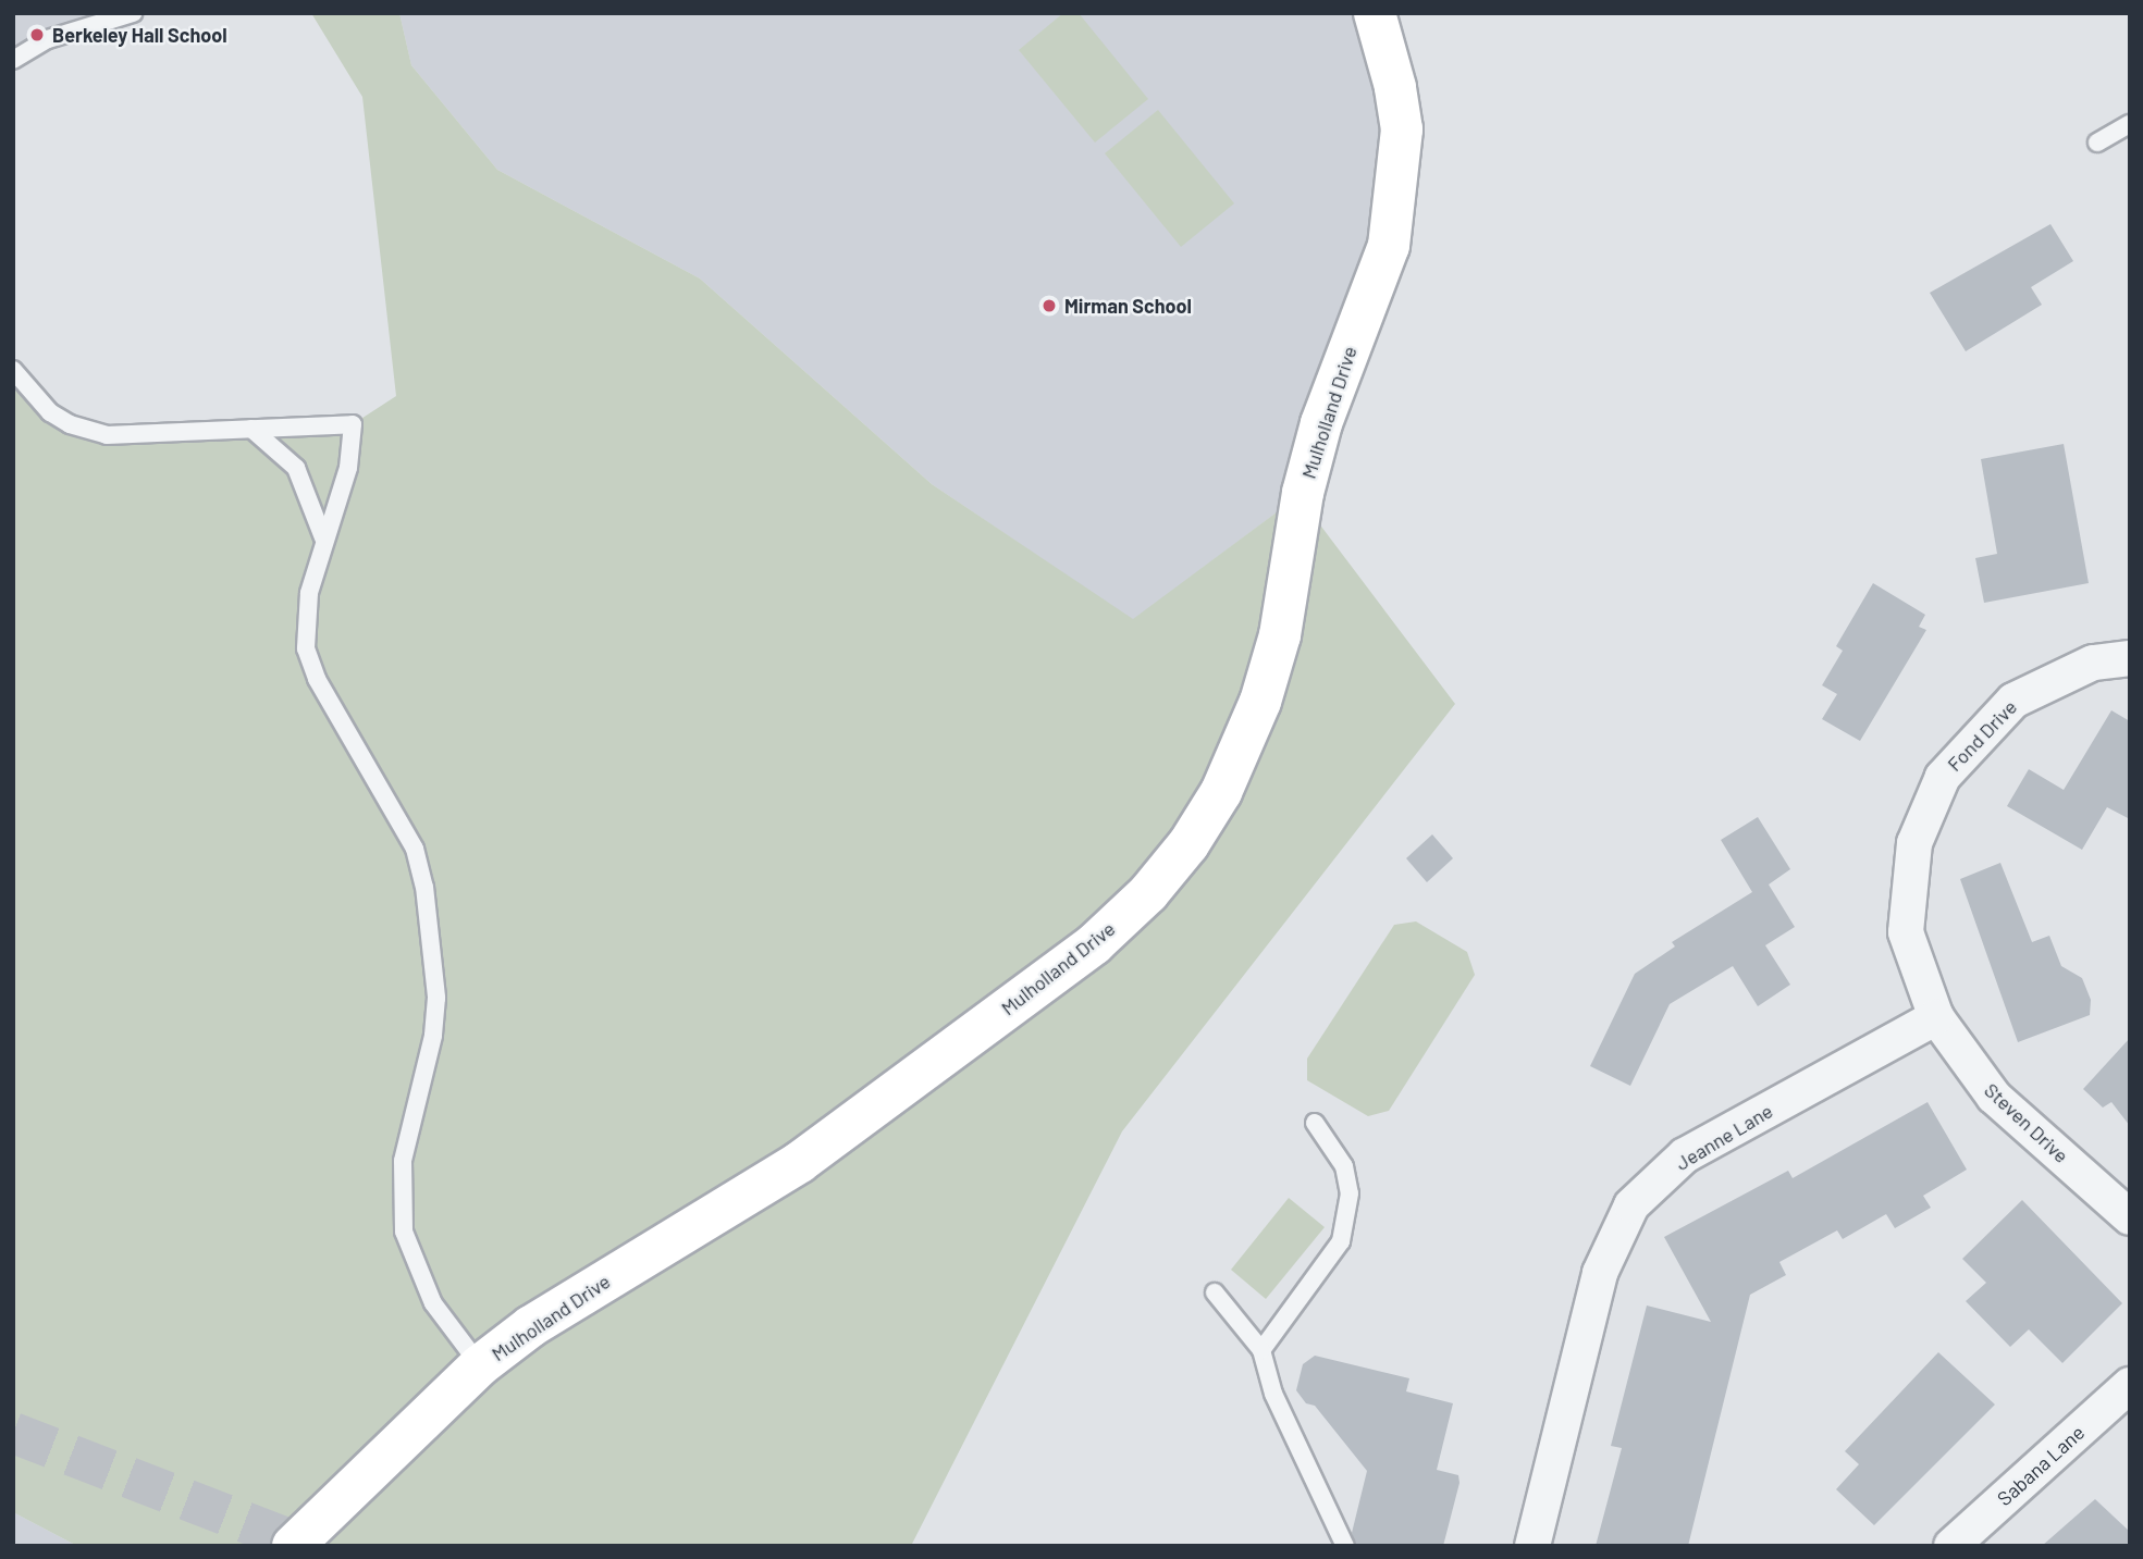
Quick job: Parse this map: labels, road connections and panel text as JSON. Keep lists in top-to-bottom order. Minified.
{"streets":{"main road":["Mulholland Drive"],"street":["Fond Drive","Steven Drive","Jeanne Lane","Sabana Lane"]},"crossings":[["Fond Drive","Steven Drive"],["Fond Drive","Jeanne Lane"],["Steven Drive","Jeanne Lane"]],"places":["Berkeley Hall School","Mirman School"]}
